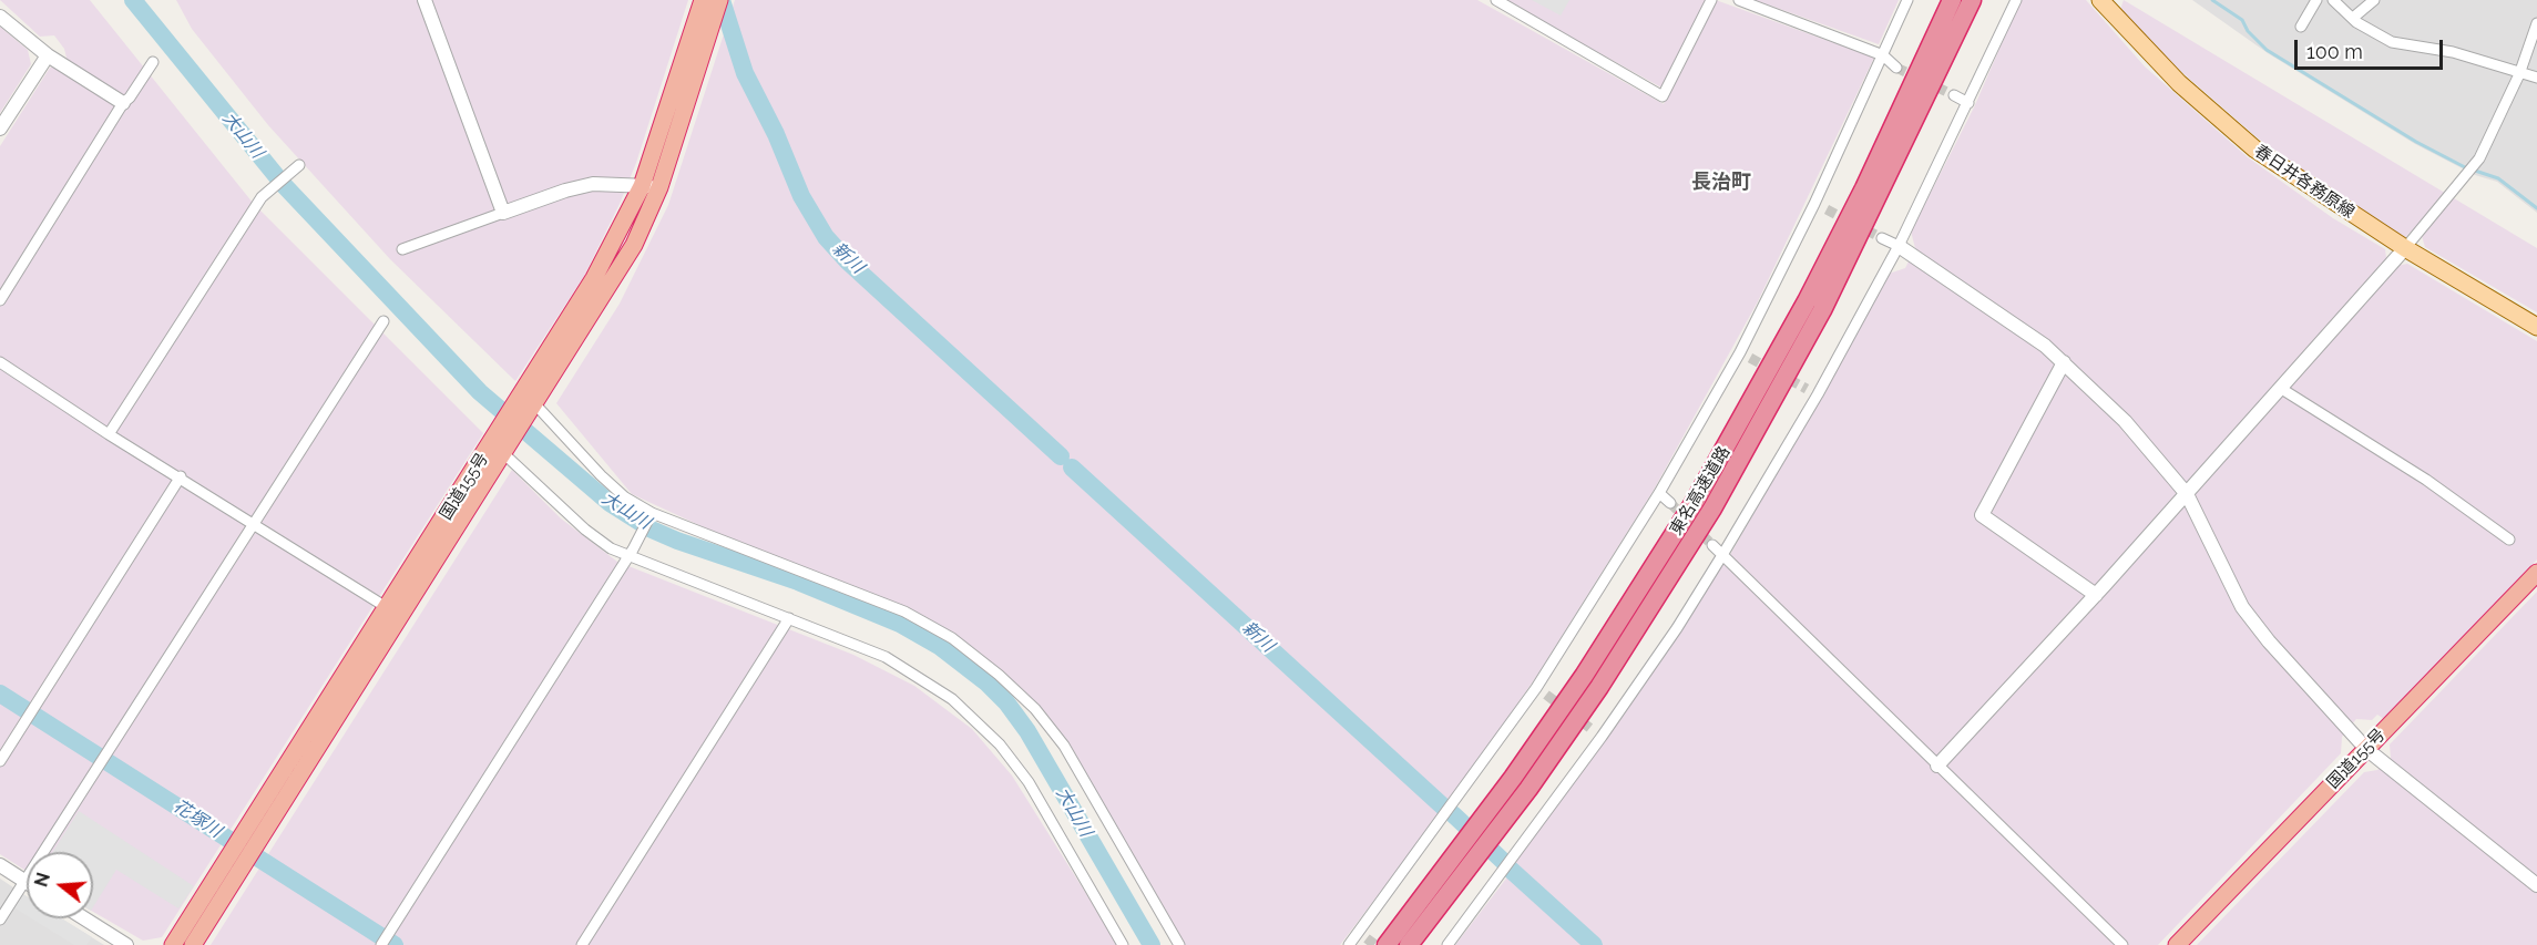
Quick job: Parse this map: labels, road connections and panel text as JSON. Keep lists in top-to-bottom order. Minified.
{"streets":{"highway":["国道155号","東名高速道路"],"main road":["春日井各務原線"]},"districts":["長治町"],"water":["大山川","新川","花塚川"],"scale_bar":"100 m","north":"left"}
